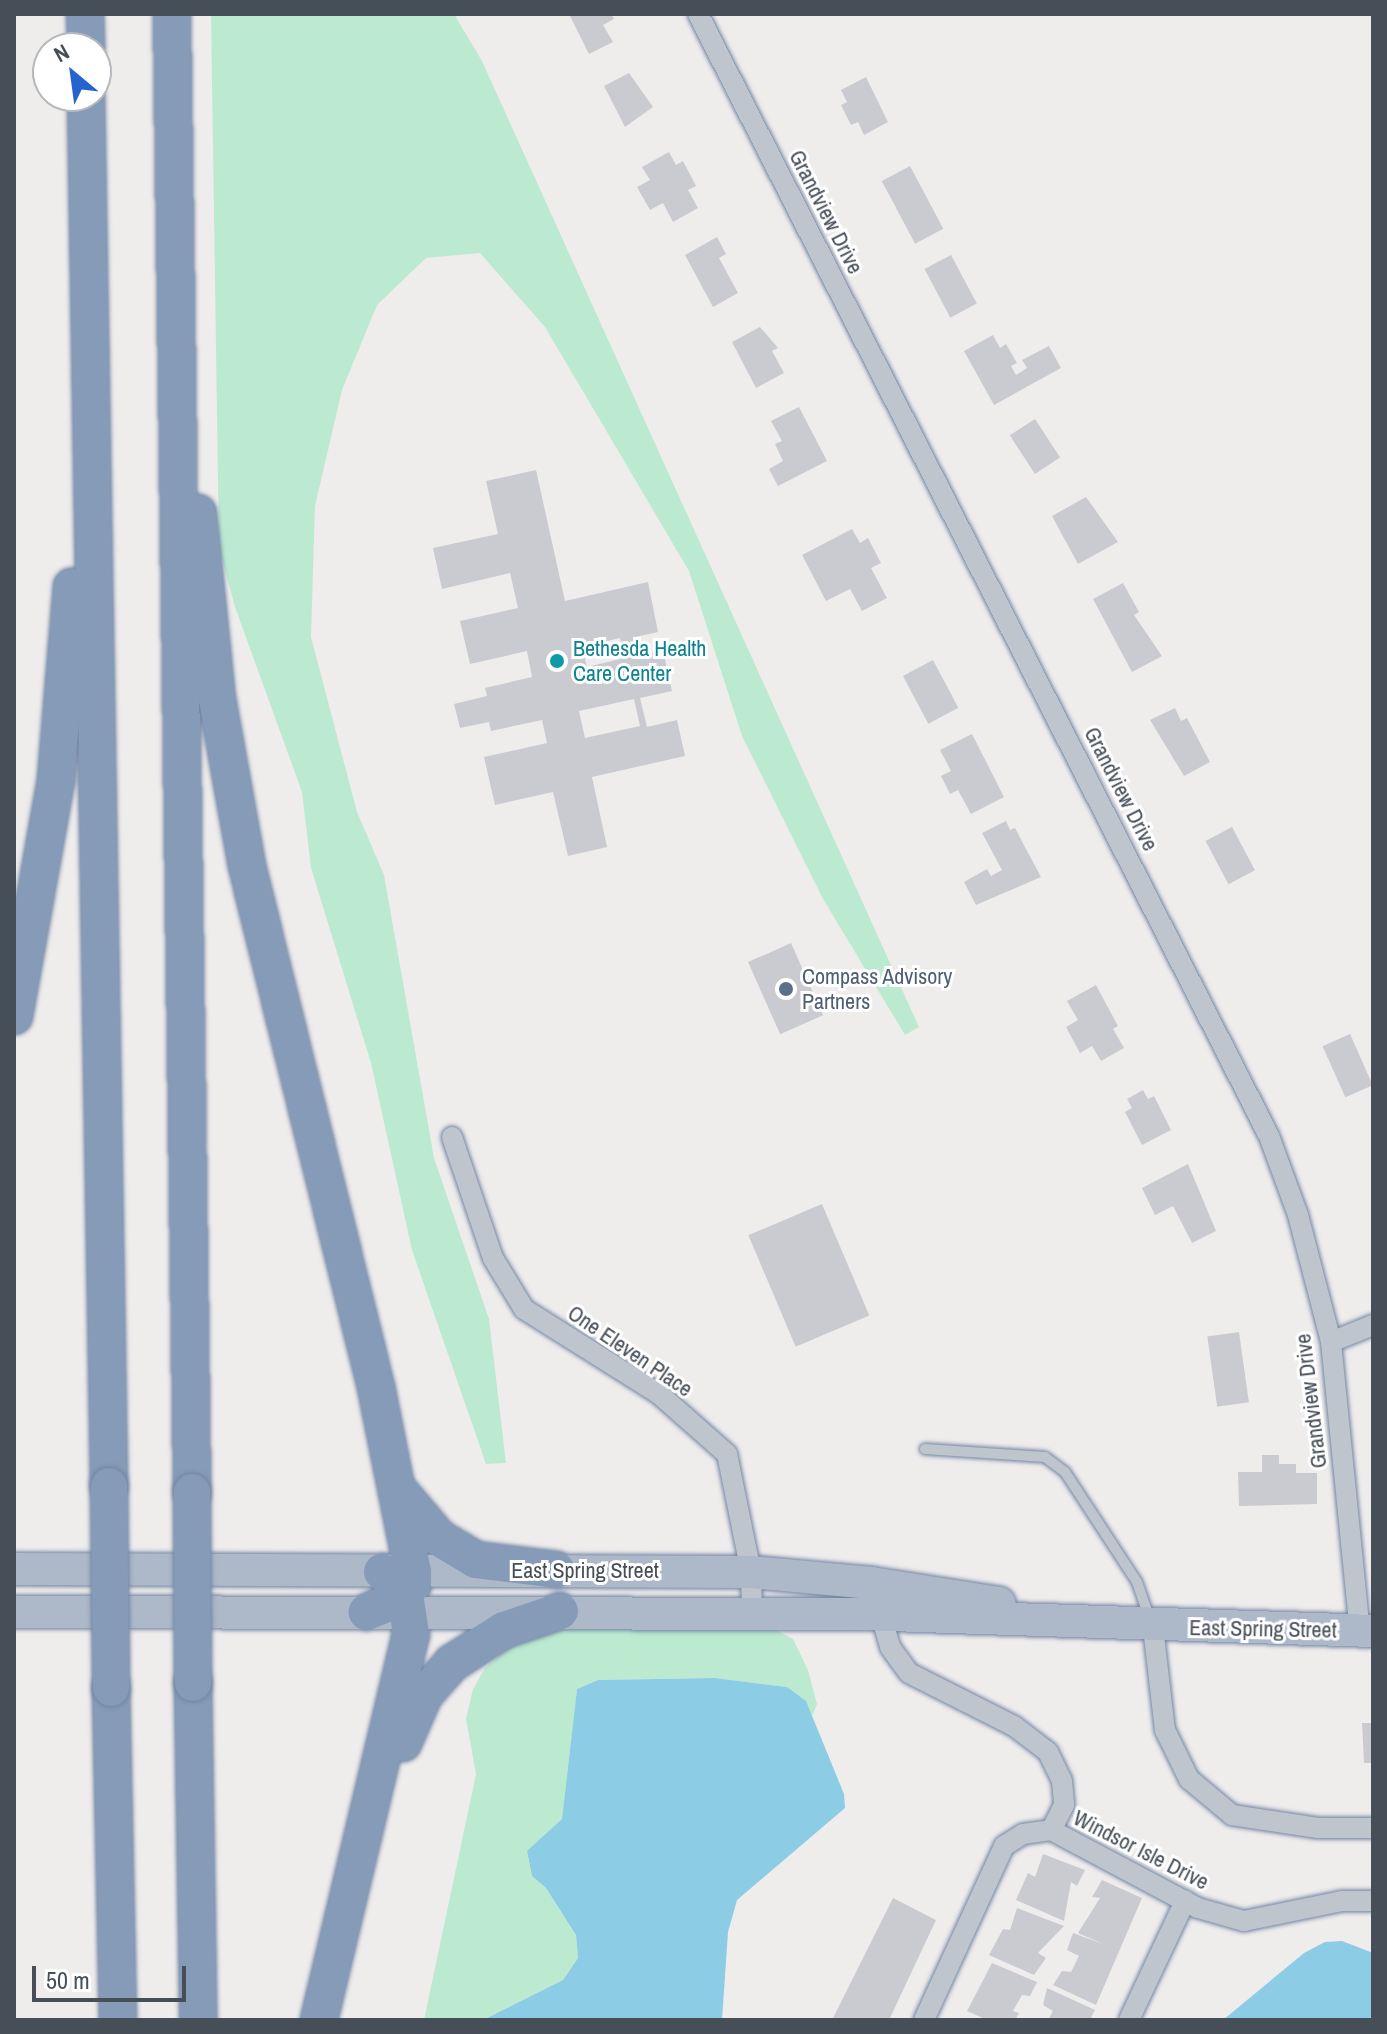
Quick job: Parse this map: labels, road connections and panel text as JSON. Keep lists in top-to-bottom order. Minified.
{"streets":{"main road":["East Spring Street"],"street":["Grandview Drive","One Eleven Place","Windsor Isle Drive"]},"crossings":[["Grandview Drive","East Spring Street"],["One Eleven Place","East Spring Street"],["East Spring Street","Windsor Isle Drive"]],"places":["Bethesda Health Care Center","Compass Advisory Partners"],"scale_bar":"50 m","north":"top left"}
